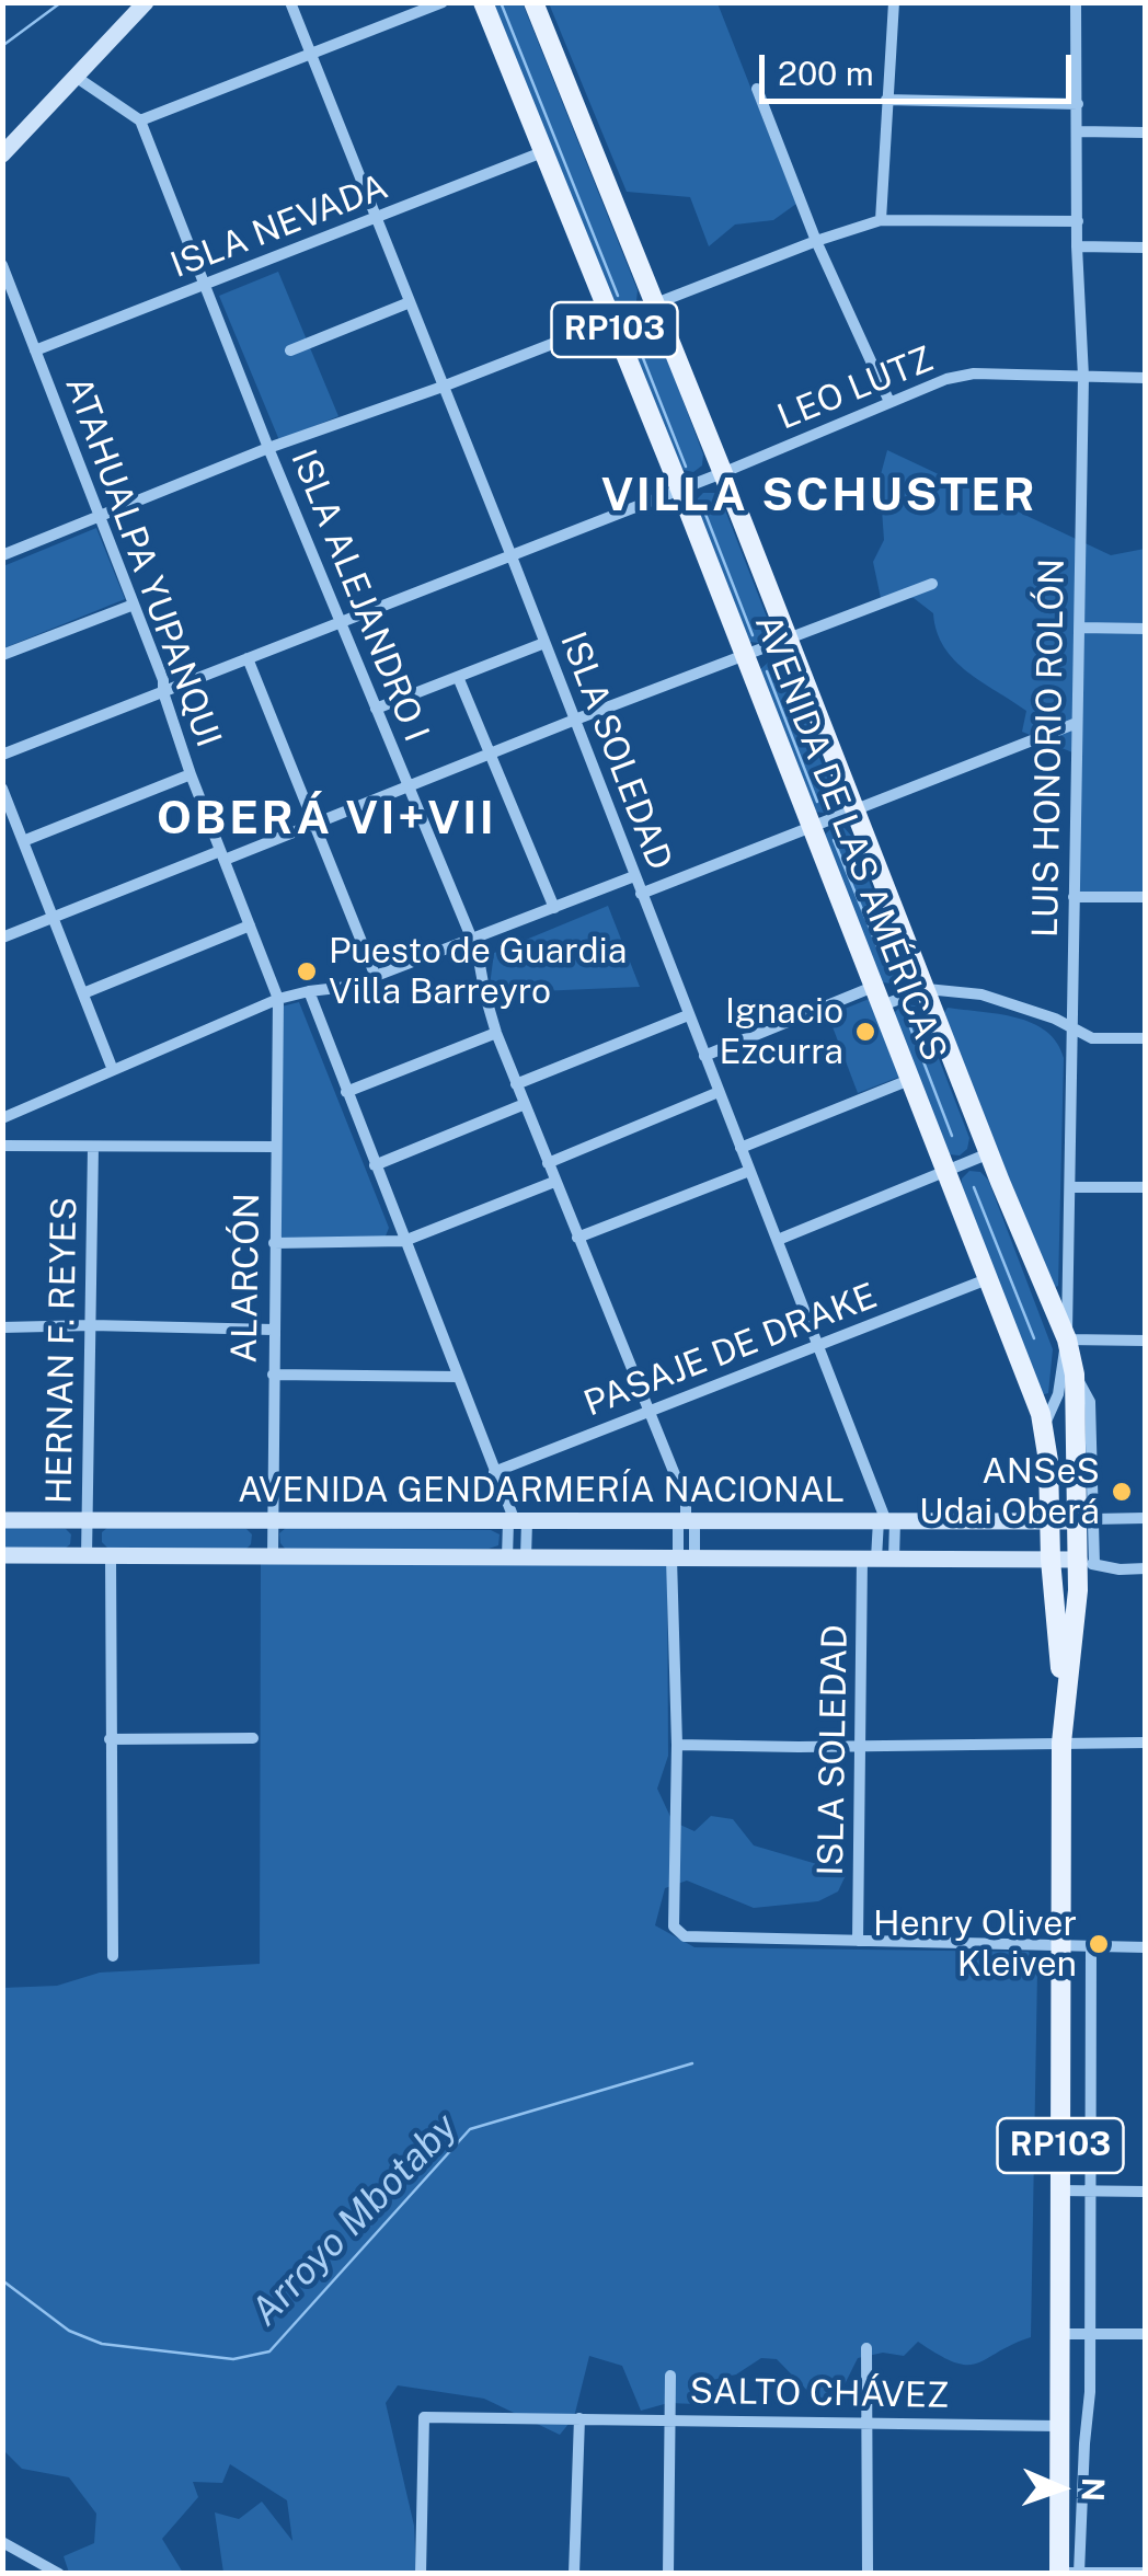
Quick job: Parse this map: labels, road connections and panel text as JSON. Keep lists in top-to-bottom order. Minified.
{"streets":{"main road":["RP103","AVENIDA DE LAS AMÉRICAS"],"street":["ISLA NEVADA","LEO LUTZ","ATAHUALPA YUPANQUI","ISLA ALEJANDRO I","LUIS HONORIO ROLÓN","ISLA SOLEDAD","ALARCÓN","HERNAN F. REYES","PASAJE DE DRAKE","AVENIDA GENDARMERÍA NACIONAL","SALTO CHÁVEZ"]},"crossings":[["ISLA NEVADA","ATAHUALPA YUPANQUI"],["ISLA NEVADA","ISLA ALEJANDRO I"],["ISLA NEVADA","ISLA SOLEDAD"],["ISLA NEVADA","AVENIDA DE LAS AMÉRICAS"],["LEO LUTZ","ATAHUALPA YUPANQUI"],["LEO LUTZ","ISLA ALEJANDRO I"],["LEO LUTZ","LUIS HONORIO ROLÓN"],["LEO LUTZ","ISLA SOLEDAD"],["LEO LUTZ","AVENIDA DE LAS AMÉRICAS"],["ATAHUALPA YUPANQUI","ALARCÓN"],["ISLA ALEJANDRO I","PASAJE DE DRAKE"],["ISLA ALEJANDRO I","AVENIDA GENDARMERÍA NACIONAL"],["LUIS HONORIO ROLÓN","AVENIDA DE LAS AMÉRICAS"],["ISLA SOLEDAD","PASAJE DE DRAKE"],["ISLA SOLEDAD","AVENIDA GENDARMERÍA NACIONAL"],["AVENIDA DE LAS AMÉRICAS","PASAJE DE DRAKE"],["AVENIDA DE LAS AMÉRICAS","AVENIDA GENDARMERÍA NACIONAL"],["AVENIDA DE LAS AMÉRICAS","SALTO CHÁVEZ"],["ALARCÓN","AVENIDA GENDARMERÍA NACIONAL"],["HERNAN F. REYES","AVENIDA GENDARMERÍA NACIONAL"]],"districts":["VILLA SCHUSTER","OBERÁ VI+VII"],"water":["Arroyo Mbotaby"],"places":["Puesto de Guardia Villa Barreyro","Ignacio Ezcurra","ANSeS Udai Oberá","Henry Oliver Kleiven"],"scale_bar":"200 m","north":"right"}
